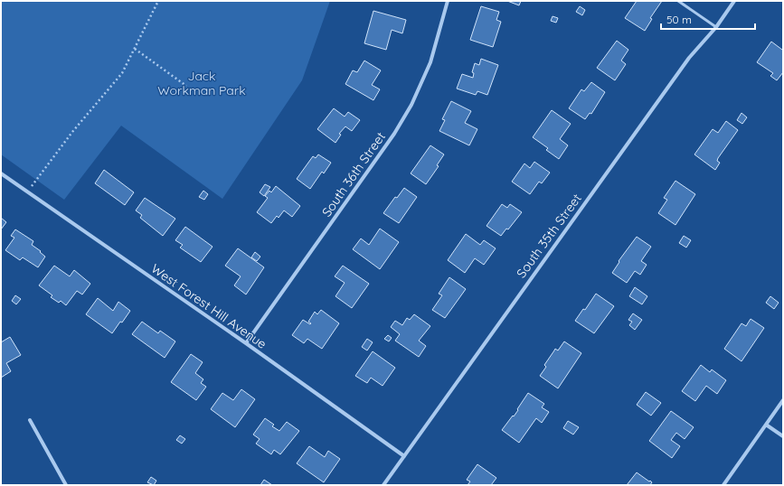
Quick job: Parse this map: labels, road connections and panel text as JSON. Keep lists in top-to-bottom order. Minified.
{"streets":{"street":["South 36th Street","South 35th Street","West Forest Hill Avenue"]},"crossings":[["South 36th Street","West Forest Hill Avenue"],["South 35th Street","West Forest Hill Avenue"]],"parks":["Jack Workman Park"],"scale_bar":"50 m"}
